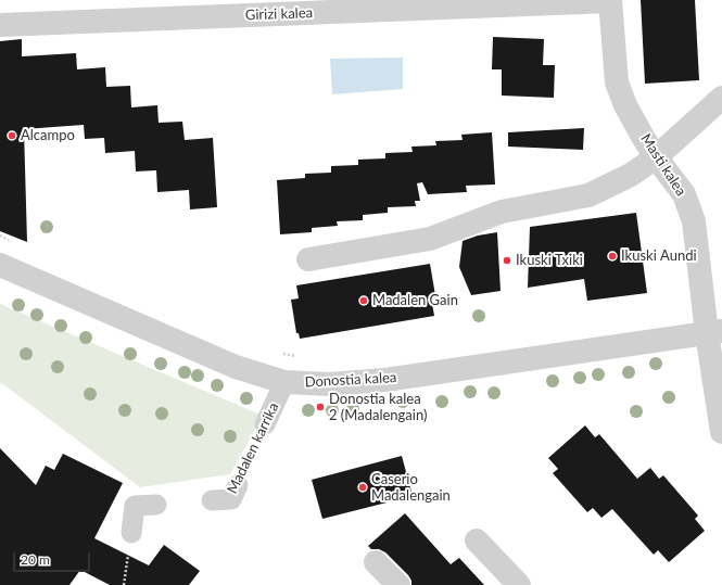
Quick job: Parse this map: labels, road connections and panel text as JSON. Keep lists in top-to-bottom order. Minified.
{"streets":{"street":["Girizi kalea","Masti kalea","Donostia kalea","Madalen karrika"]},"crossings":[["Girizi kalea","Masti kalea"],["Masti kalea","Donostia kalea"],["Donostia kalea","Madalen karrika"]],"places":["Alcampo","Ikuski Aundi","Ikuski Txiki","Madalen Gain","Donostia kalea 2 (Madalengain)","Caserio Madalengain"],"scale_bar":"20 m"}
